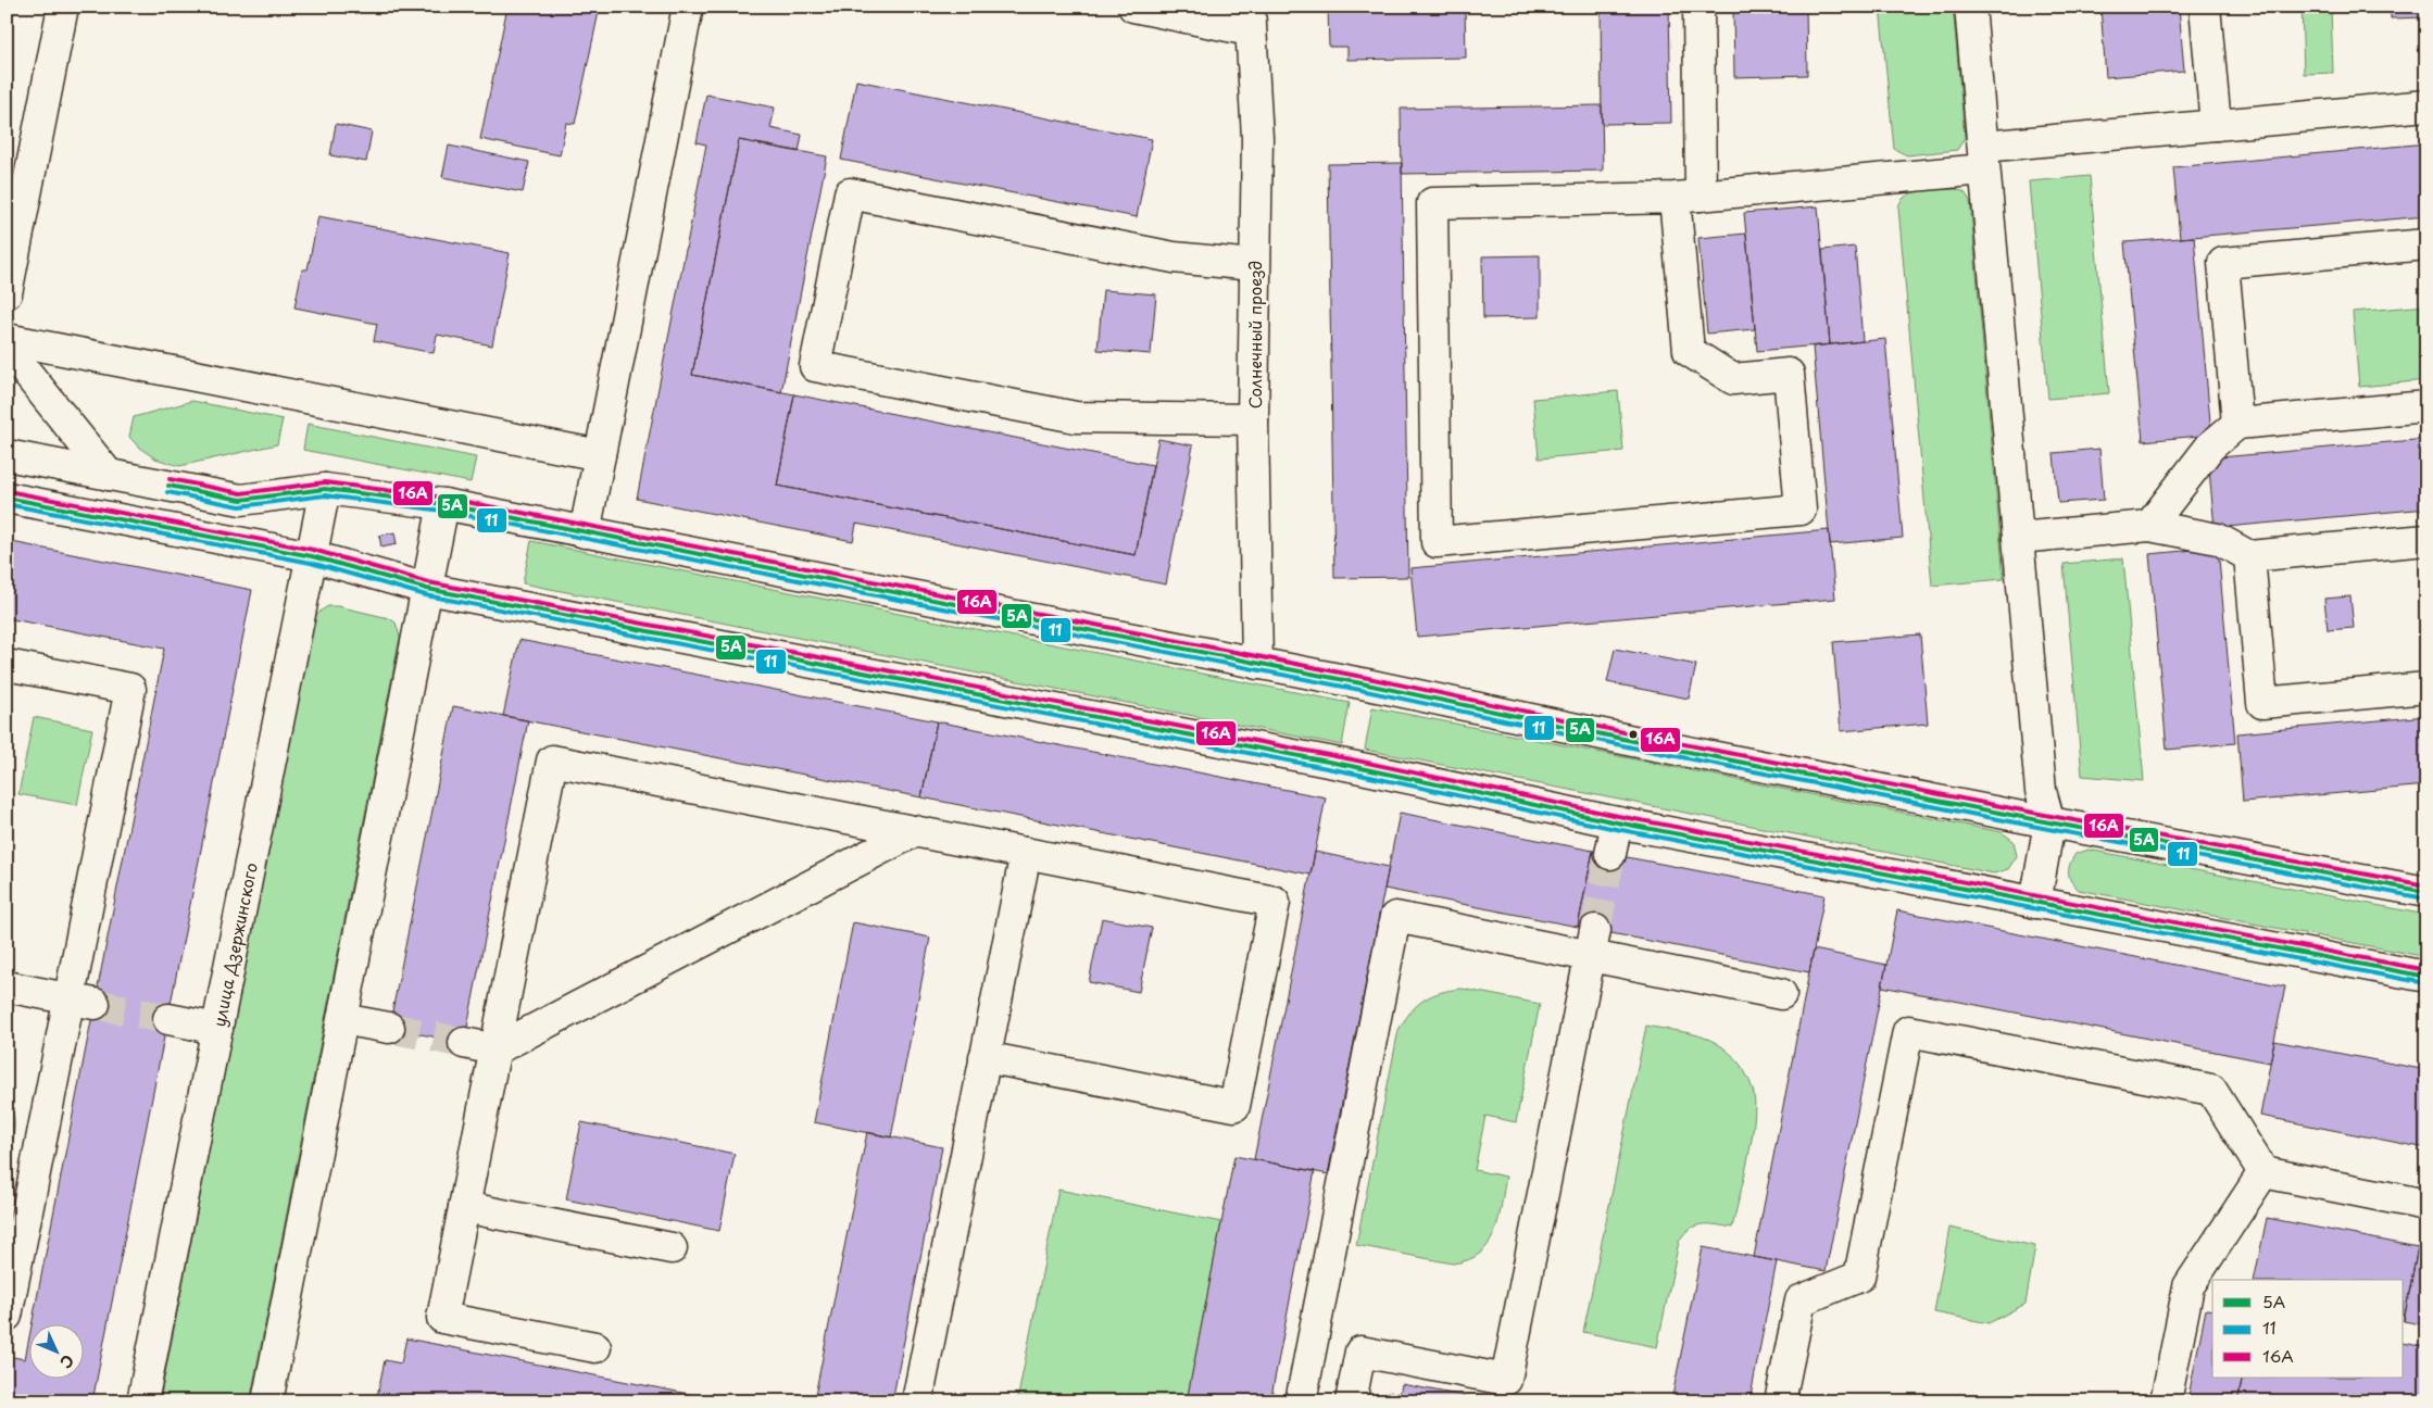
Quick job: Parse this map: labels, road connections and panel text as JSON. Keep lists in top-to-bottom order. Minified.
{"streets":{"street":["Солнечный проезд","улица Дзержинского"]},"lines":["transit line 16А","transit line 5А","transit line 11"],"legend":["5А","11","16А"],"north":"bottom right"}
